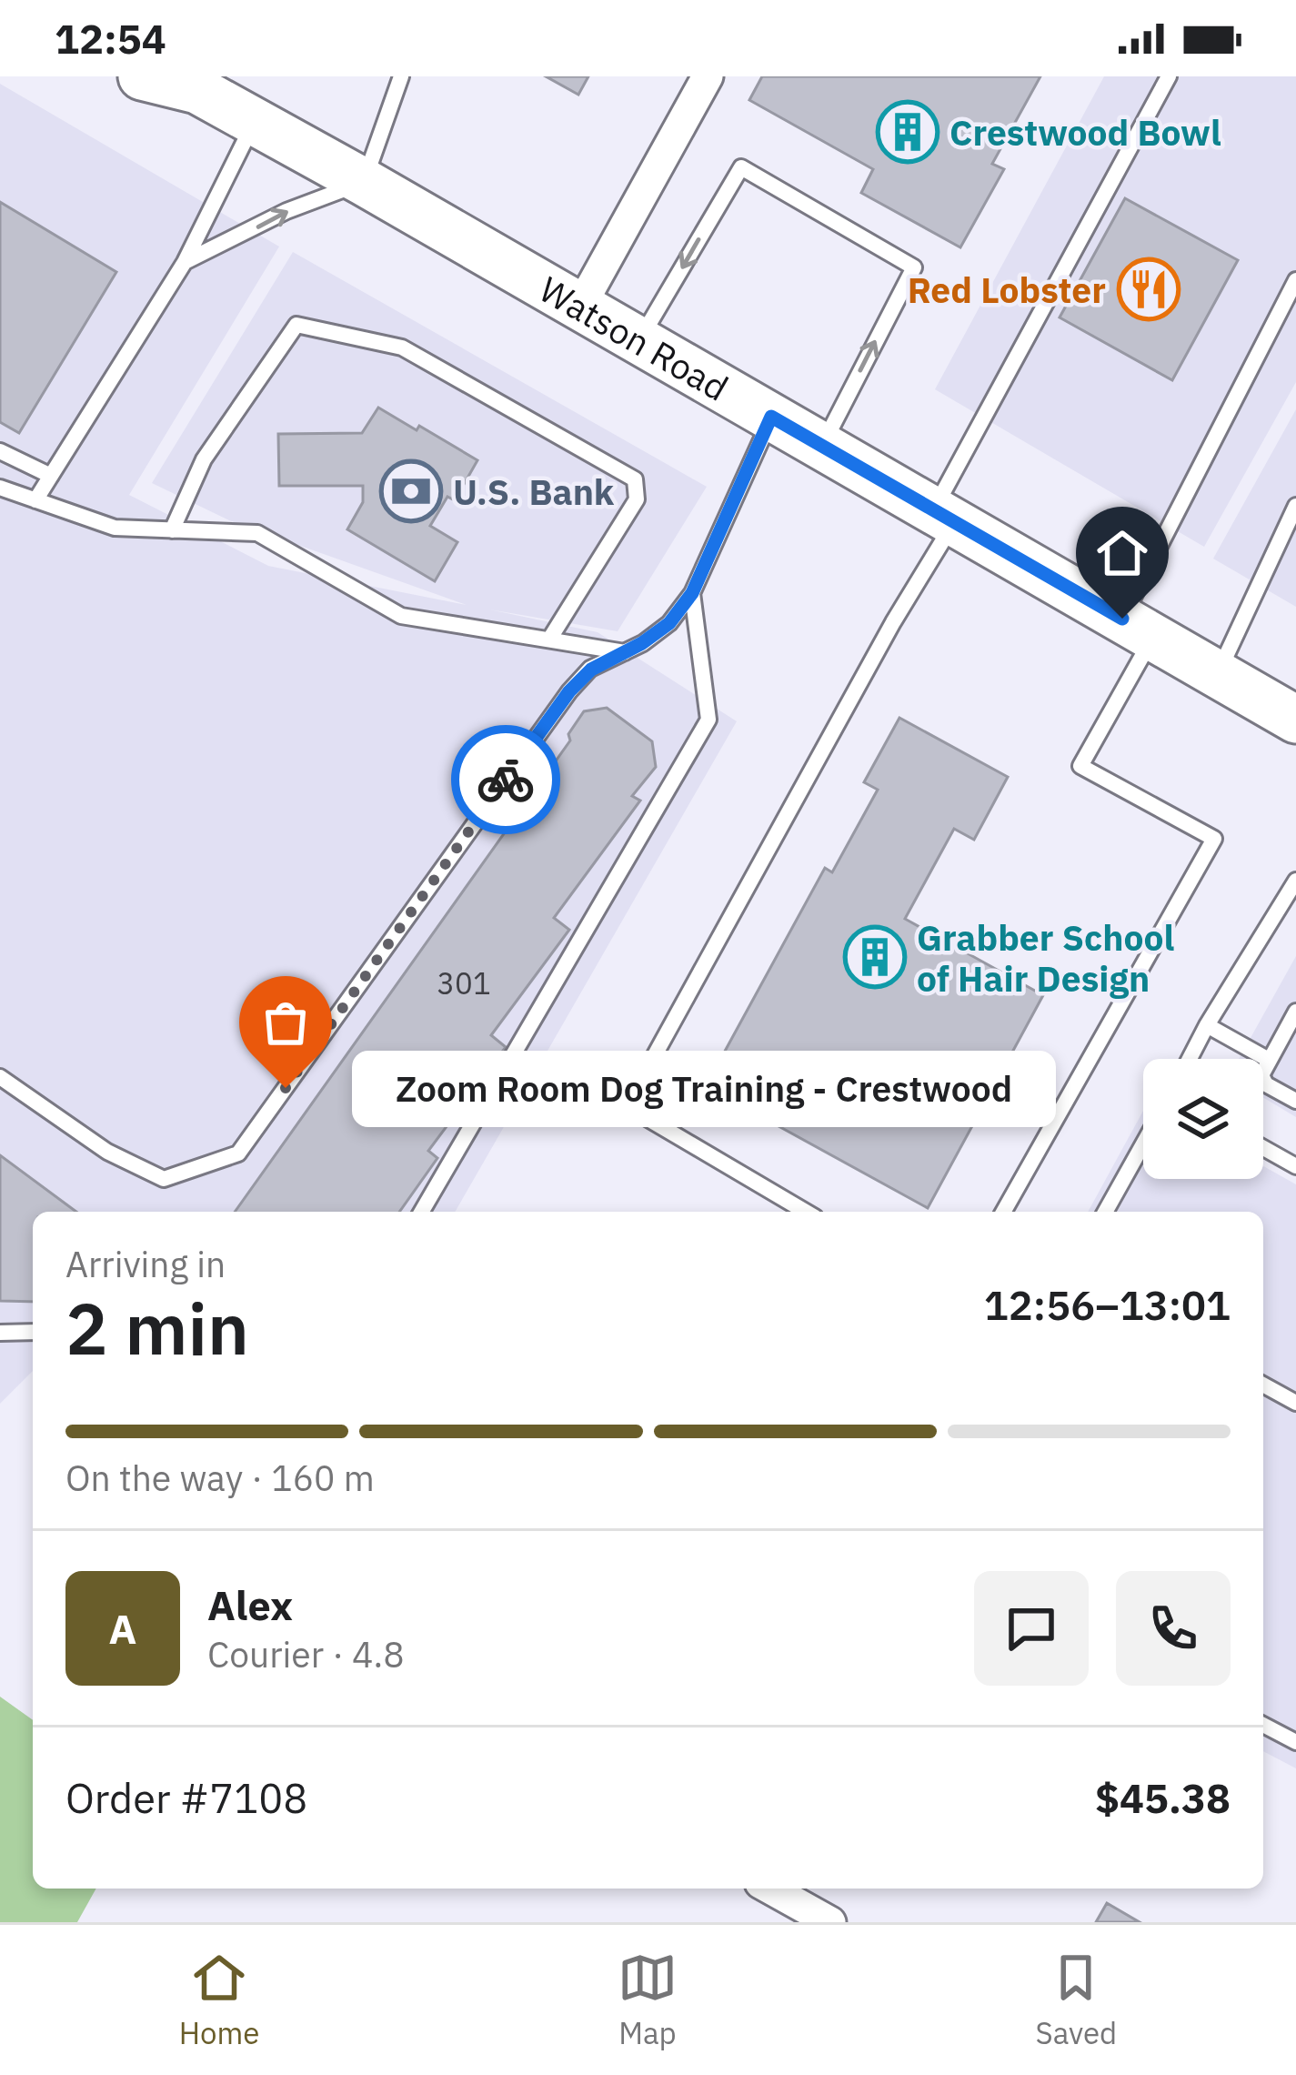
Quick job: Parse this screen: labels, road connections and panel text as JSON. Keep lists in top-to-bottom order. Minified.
{"streets":{"main road":["Watson Road"]},"places":{"building":["Crestwood Bowl","Grabber School of Hair Design"],"restaurant":["Red Lobster"],"bank":["U.S. Bank"],"other":["Zoom Room Dog Training - Crestwood"]},"house_numbers":["301"],"page":{"status":"12:54","bubble":"Zoom Room Dog Training - Crestwood","heading":["2 min","Arriving in","12:56–13:01"],"panel":["Alex","Courier · 4.8","Order #7108","$45.38"],"bar":"On the way · 160 m","round":"A","tabs":["Home","Map","Saved"]}}
